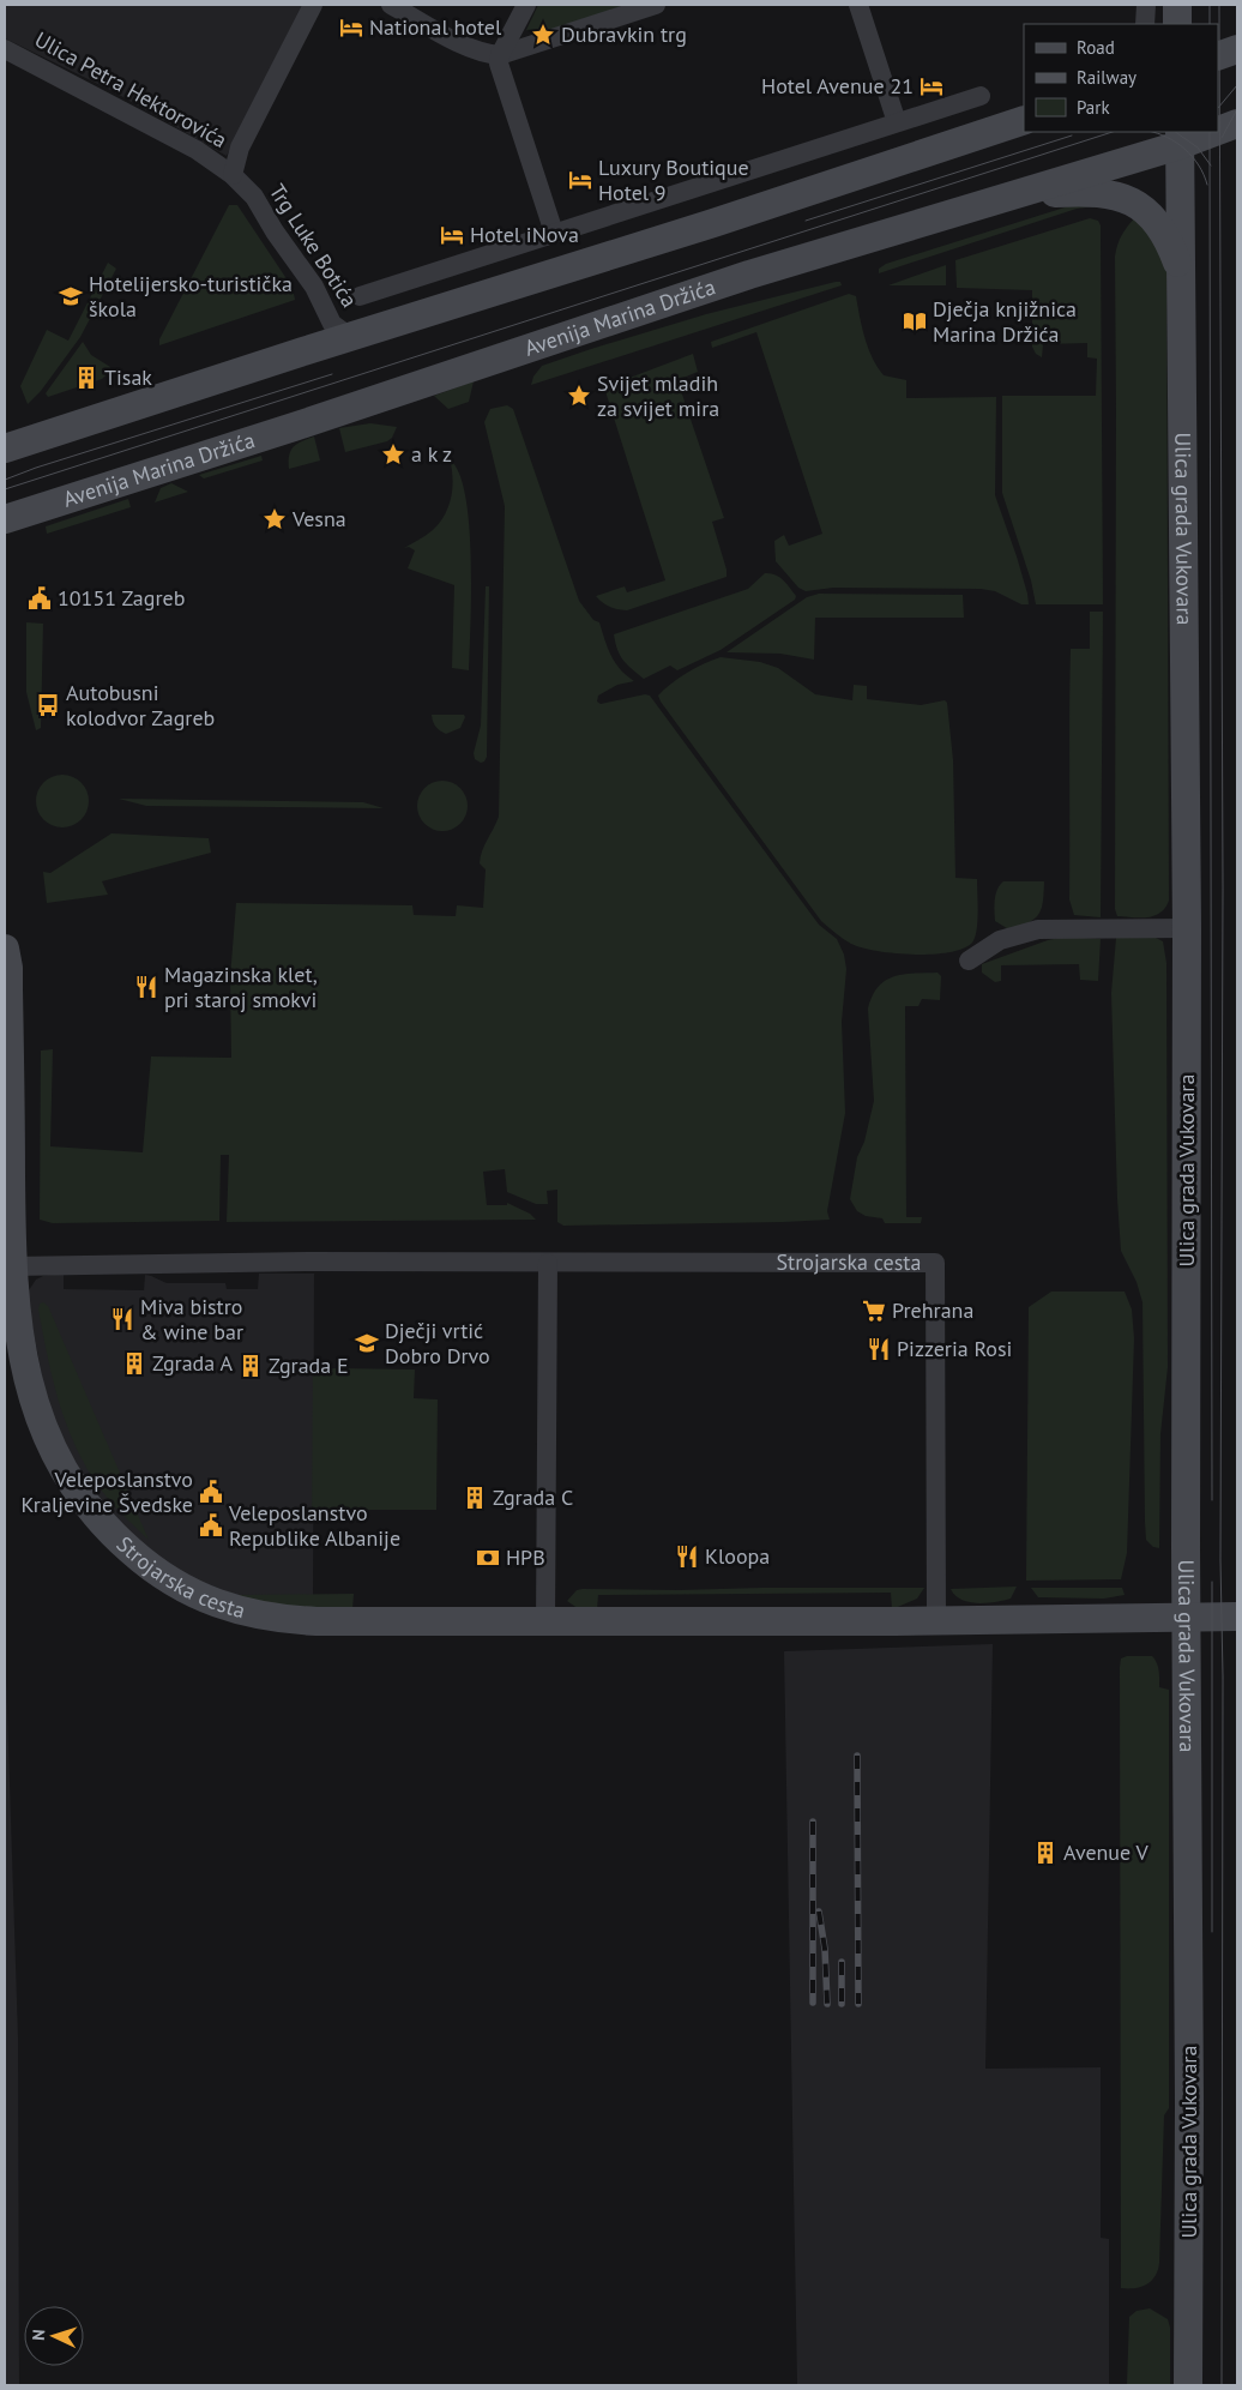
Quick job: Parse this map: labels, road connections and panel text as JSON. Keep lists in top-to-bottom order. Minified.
{"streets":{"main road":["Avenija Marina Držića","Ulica grada Vukovara","Strojarska cesta"],"street":["Ulica Petra Hektorovića","Trg Luke Botića"]},"crossings":[["Ulica Petra Hektorovića","Trg Luke Botića"],["Avenija Marina Držića","Ulica grada Vukovara"],["Ulica grada Vukovara","Strojarska cesta"]],"places":{"hotel":["National hotel","Hotel Avenue 21","Luxury Boutique Hotel 9","Hotel iNova"],"place":["Dubravkin trg","Svijet mladih za svijet mira","a k z","Vesna"],"school or university":["Hotelijersko-turistička škola","Dječji vrtić Dobro Drvo"],"library":["Dječja knjižnica Marina Držića"],"building":["Tisak","Zgrada A","Zgrada E","Zgrada C","Avenue V"],"public building":["10151 Zagreb","Veleposlanstvo Kraljevine Švedske","Veleposlanstvo Republike Albanije"],"bus stop":["Autobusni kolodvor Zagreb"],"restaurant":["Magazinska klet, pri staroj smokvi","Miva bistro & wine bar","Pizzeria Rosi","Kloopa"],"supermarket":["Prehrana"],"bank":["HPB"]},"legend":["Road","Railway","Park"],"north":"left"}
